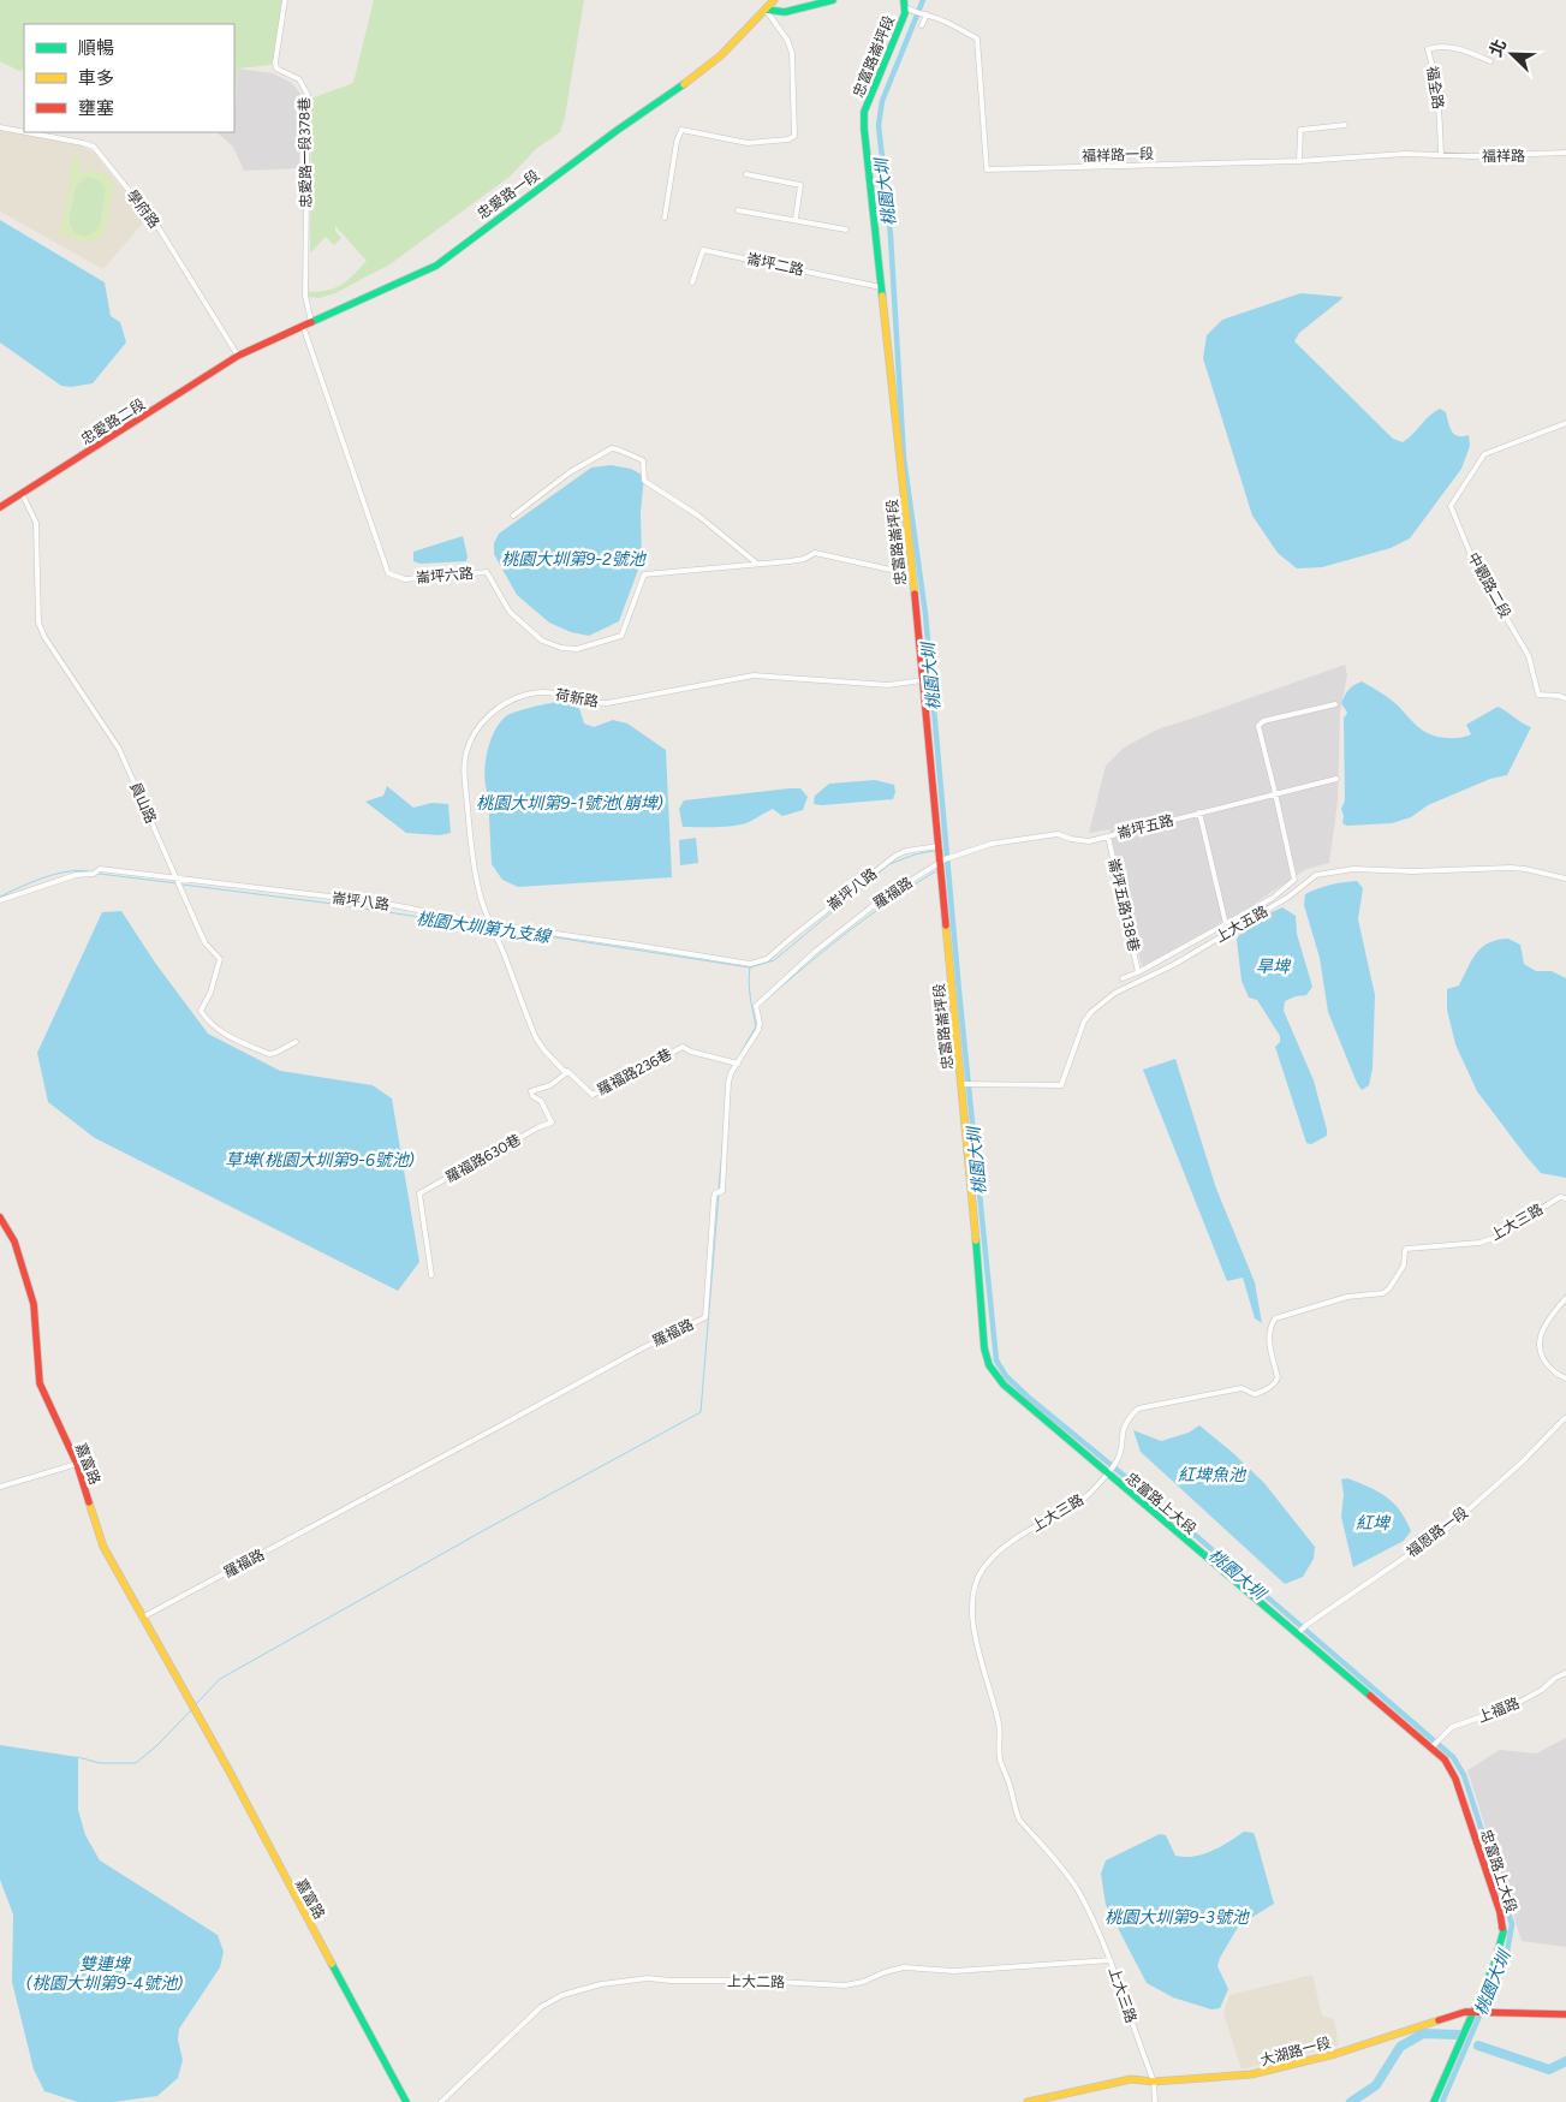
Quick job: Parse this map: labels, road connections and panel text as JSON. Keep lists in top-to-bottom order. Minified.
{"streets":{"street":["忠富路崙坪段","福全路","忠愛路一段378巷","福祥路一段","福祥路","忠愛路一段","學府路","崙坪二路","忠愛路二段","崙坪六路","中觀路二段","荷新路","員山路","崙坪五路","崙坪八路","羅福路","崙坪五路138巷","上大五路","羅福路236巷","羅福路630巷","上大三路","嘉富路","忠富路上大段","福恩路一段","上福路","上大二路","大湖路一段"]},"crossings":[["忠富路崙坪段","崙坪二路"],["忠富路崙坪段","崙坪六路"],["忠富路崙坪段","荷新路"],["忠富路崙坪段","崙坪五路"],["忠富路崙坪段","崙坪八路"],["忠富路崙坪段","羅福路"],["忠富路崙坪段","上大五路"],["忠富路崙坪段","忠富路上大段"],["福全路","福祥路一段"],["福全路","福祥路"],["忠愛路一段378巷","忠愛路一段"],["福祥路一段","福祥路"],["忠愛路一段","學府路"],["忠愛路一段","忠愛路二段"],["忠愛路一段","崙坪六路"],["學府路","忠愛路二段"],["忠愛路二段","員山路"],["荷新路","崙坪八路"],["荷新路","羅福路236巷"],["員山路","崙坪八路"],["崙坪五路","羅福路"],["崙坪五路","崙坪五路138巷"],["崙坪八路","羅福路236巷"],["羅福路","羅福路236巷"],["羅福路","嘉富路"],["上大五路","忠富路上大段"],["羅福路236巷","羅福路630巷"],["上大三路","忠富路上大段"],["上大三路","上大二路"],["上大三路","大湖路一段"],["忠富路上大段","福恩路一段"],["忠富路上大段","上福路"],["忠富路上大段","大湖路一段"]],"water":["桃園大圳","桃園大圳第9-2號池","桃園大圳第9-1號池(崩埤)","桃園大圳第九支線","旱埤","草埤(桃園大圳第9-6號池)","紅埤魚池","紅埤","桃園大圳第9-3號池","雙連埤 (桃園大圳第9-4號池)"],"legend":["順暢","車多","壅塞"],"north":"top left"}
